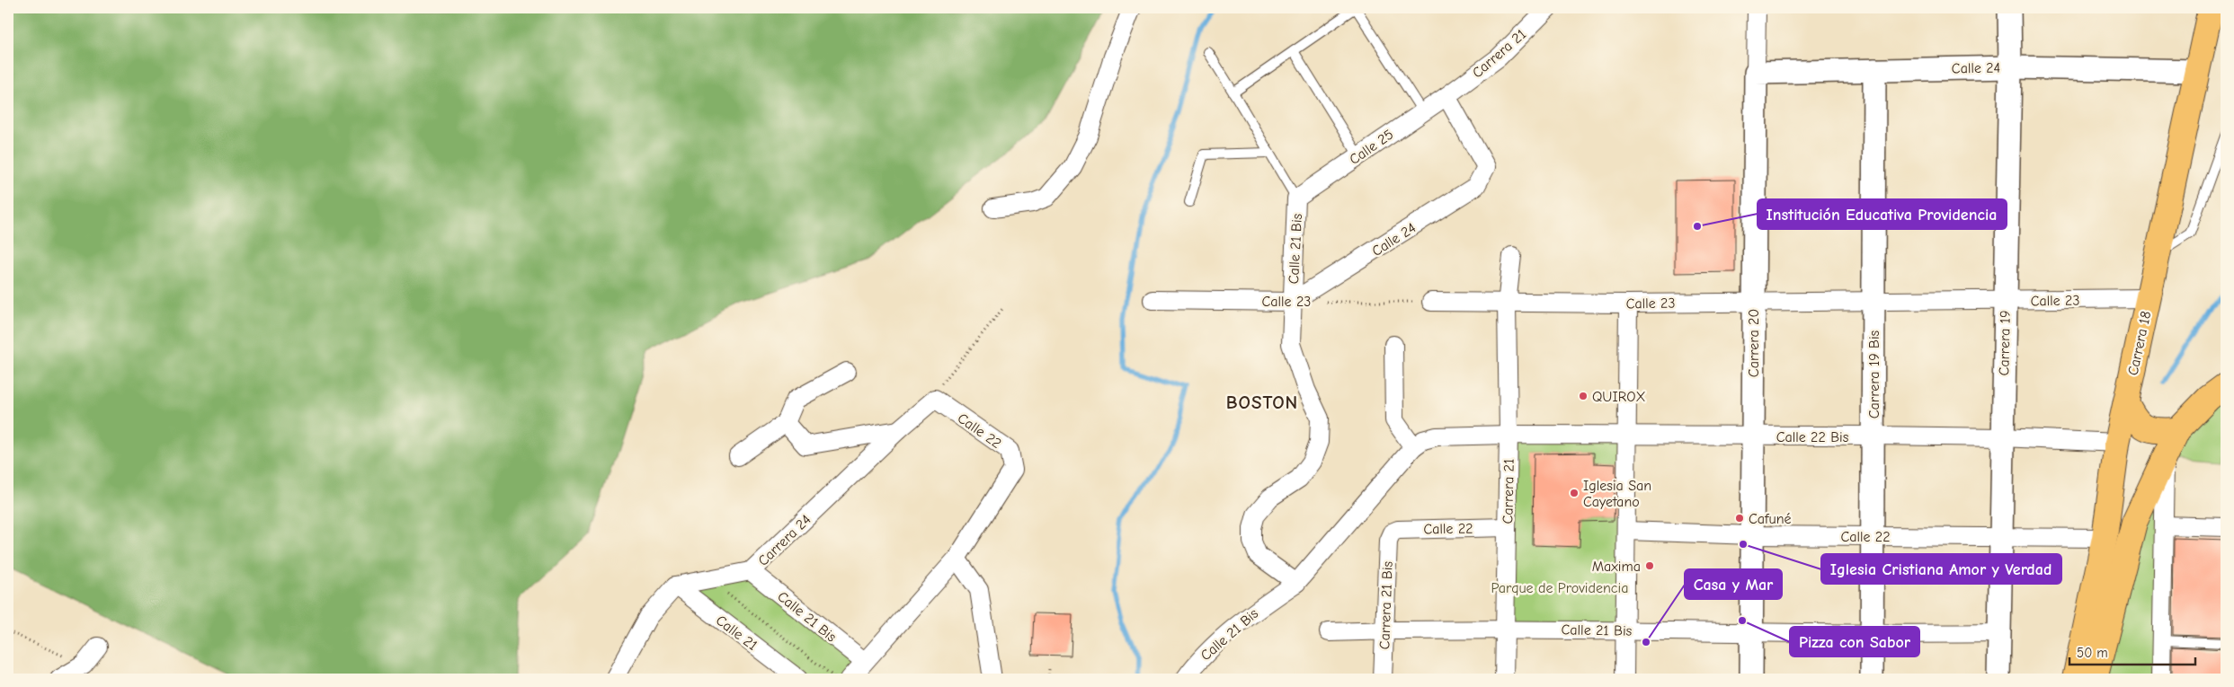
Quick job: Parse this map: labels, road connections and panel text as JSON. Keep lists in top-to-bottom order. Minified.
{"streets":{"main road":["Carrera 18"],"street":["Carrera 21","Calle 24","Calle 25","Calle 21 Bis","Calle 23","Carrera 20","Carrera 19","Carrera 19 Bis","Calle 22","Calle 22 Bis","Carrera 24","Carrera 21 Bis","Calle 21"]},"crossings":[["Carrera 21","Calle 24"],["Carrera 21","Calle 25"],["Carrera 21","Calle 21 Bis"],["Carrera 21","Calle 23"],["Carrera 21","Calle 22"],["Carrera 21","Calle 22 Bis"],["Calle 24","Calle 25"],["Calle 24","Calle 21 Bis"],["Calle 24","Calle 23"],["Calle 24","Carrera 20"],["Calle 24","Carrera 19"],["Calle 24","Carrera 18"],["Calle 24","Carrera 19 Bis"],["Calle 25","Calle 21 Bis"],["Calle 21 Bis","Calle 23"],["Calle 21 Bis","Carrera 20"],["Calle 21 Bis","Carrera 19"],["Calle 21 Bis","Carrera 19 Bis"],["Calle 21 Bis","Carrera 24"],["Calle 21 Bis","Carrera 21 Bis"],["Calle 23","Carrera 20"],["Calle 23","Carrera 19"],["Calle 23","Carrera 18"],["Calle 23","Carrera 19 Bis"],["Carrera 20","Calle 22"],["Carrera 20","Calle 22 Bis"],["Carrera 19","Calle 22"],["Carrera 19","Calle 22 Bis"],["Carrera 18","Calle 22"],["Carrera 18","Calle 22 Bis"],["Carrera 19 Bis","Calle 22"],["Carrera 19 Bis","Calle 22 Bis"],["Calle 22","Carrera 24"],["Calle 22","Carrera 21 Bis"],["Carrera 24","Calle 21"]],"districts":["BOSTON"],"parks":["Parque de Providencia"],"places":["Institución Educativa Providencia","QUIROX","Iglesia San Cayetano","Cafuné","Iglesia Cristiana Amor y Verdad","Maxima","Pizza con Sabor","Casa y Mar"],"scale_bar":"50 m"}
